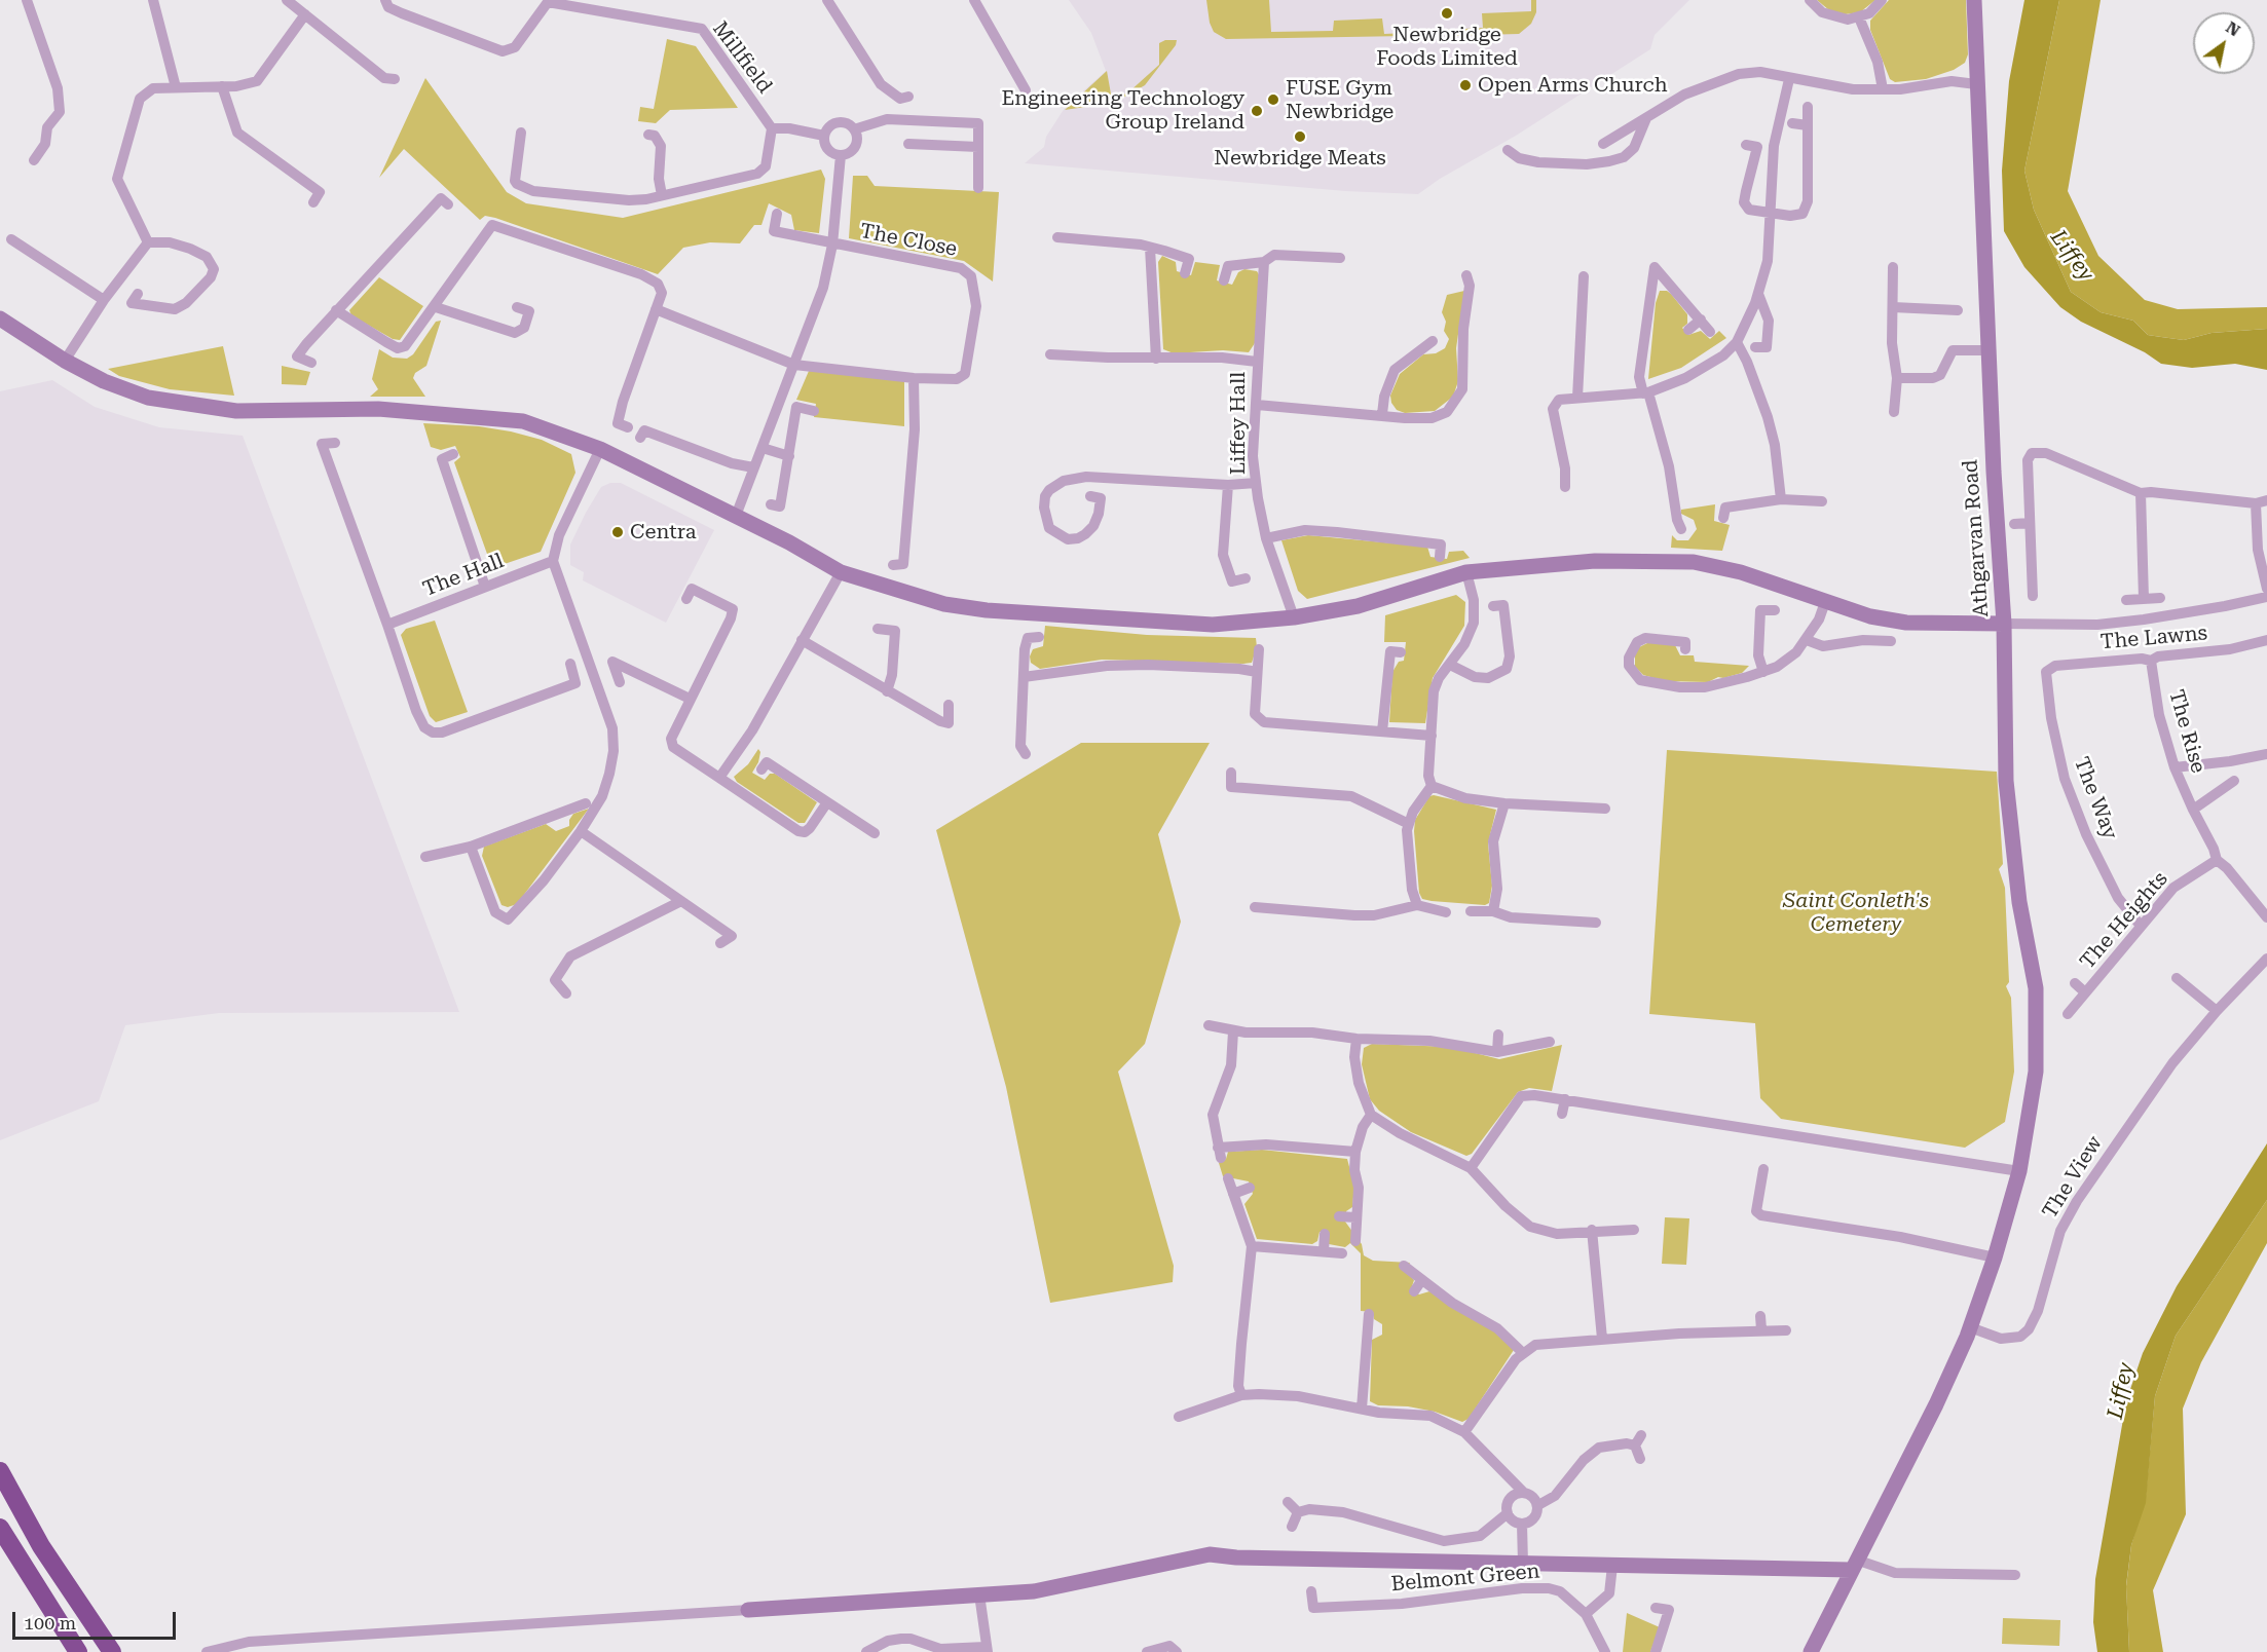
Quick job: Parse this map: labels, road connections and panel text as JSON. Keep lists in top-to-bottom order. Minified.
{"streets":{"street":["Millfield","The Close","Liffey Hall","Athgarvan Road","The Hall","The Lawns","The Rise","The Way","The Heights","The View","Belmont Green"]},"crossings":[["Athgarvan Road","The View"],["The Lawns","The Rise"],["The Lawns","The Way"],["The Rise","The Heights"],["The Way","The Heights"]],"water":["Liffey"],"parks":["Saint Conleth's Cemetery"],"places":["Newbridge Foods Limited","Open Arms Church","FUSE Gym Newbridge","Engineering Technology Group Ireland","Newbridge Meats","Centra"],"scale_bar":"100 m","north":"top right"}
